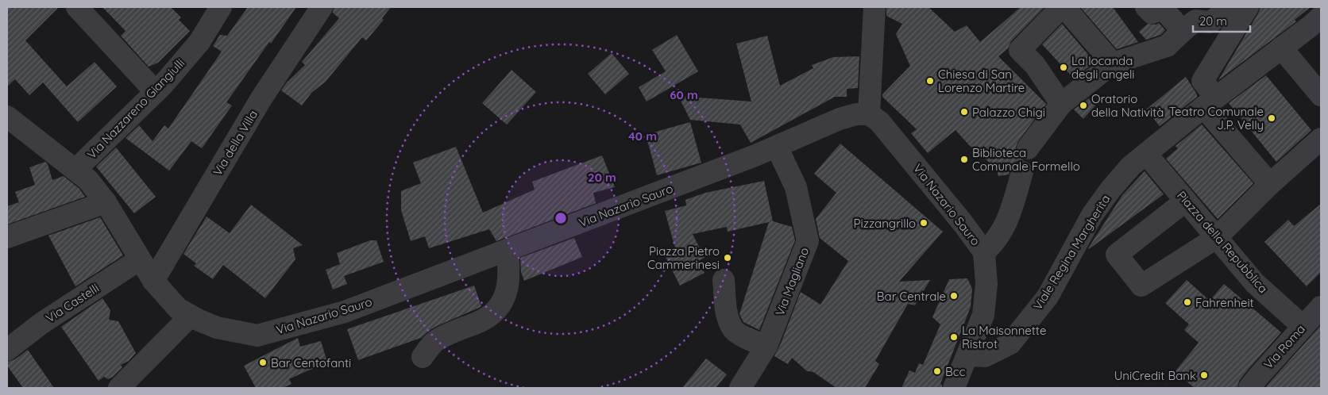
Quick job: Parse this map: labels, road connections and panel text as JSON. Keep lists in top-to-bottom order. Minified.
{"streets":{"street":["Via Nazzareno Giangiulli","Via della Villa","Via Nazario Sauro","Piazza della Repubblica","Viale Regina Margherita","Via Magliano","Via Castelli","Via Roma"]},"crossings":[["Via Nazzareno Giangiulli","Via Nazario Sauro"],["Via della Villa","Via Nazario Sauro"],["Via Nazario Sauro","Via Magliano"],["Via Nazario Sauro","Via Castelli"],["Piazza della Repubblica","Viale Regina Margherita"],["Piazza della Repubblica","Via Roma"]],"places":["La locanda degli angeli","Chiesa di San Lorenzo Martire","Oratorio della Natività","Palazzo Chigi","Teatro Comunale J.P. Velly","Biblioteca Comunale Formello","Pizzangrillo","Piazza Pietro Cammerinesi","Bar Centrale","Fahrenheit","La Maisonnette Ristrot","Bar Centofanti","Bcc","UniCredit Bank"],"scale_bar":"20 m","rings":["60 m","40 m","20 m"]}
